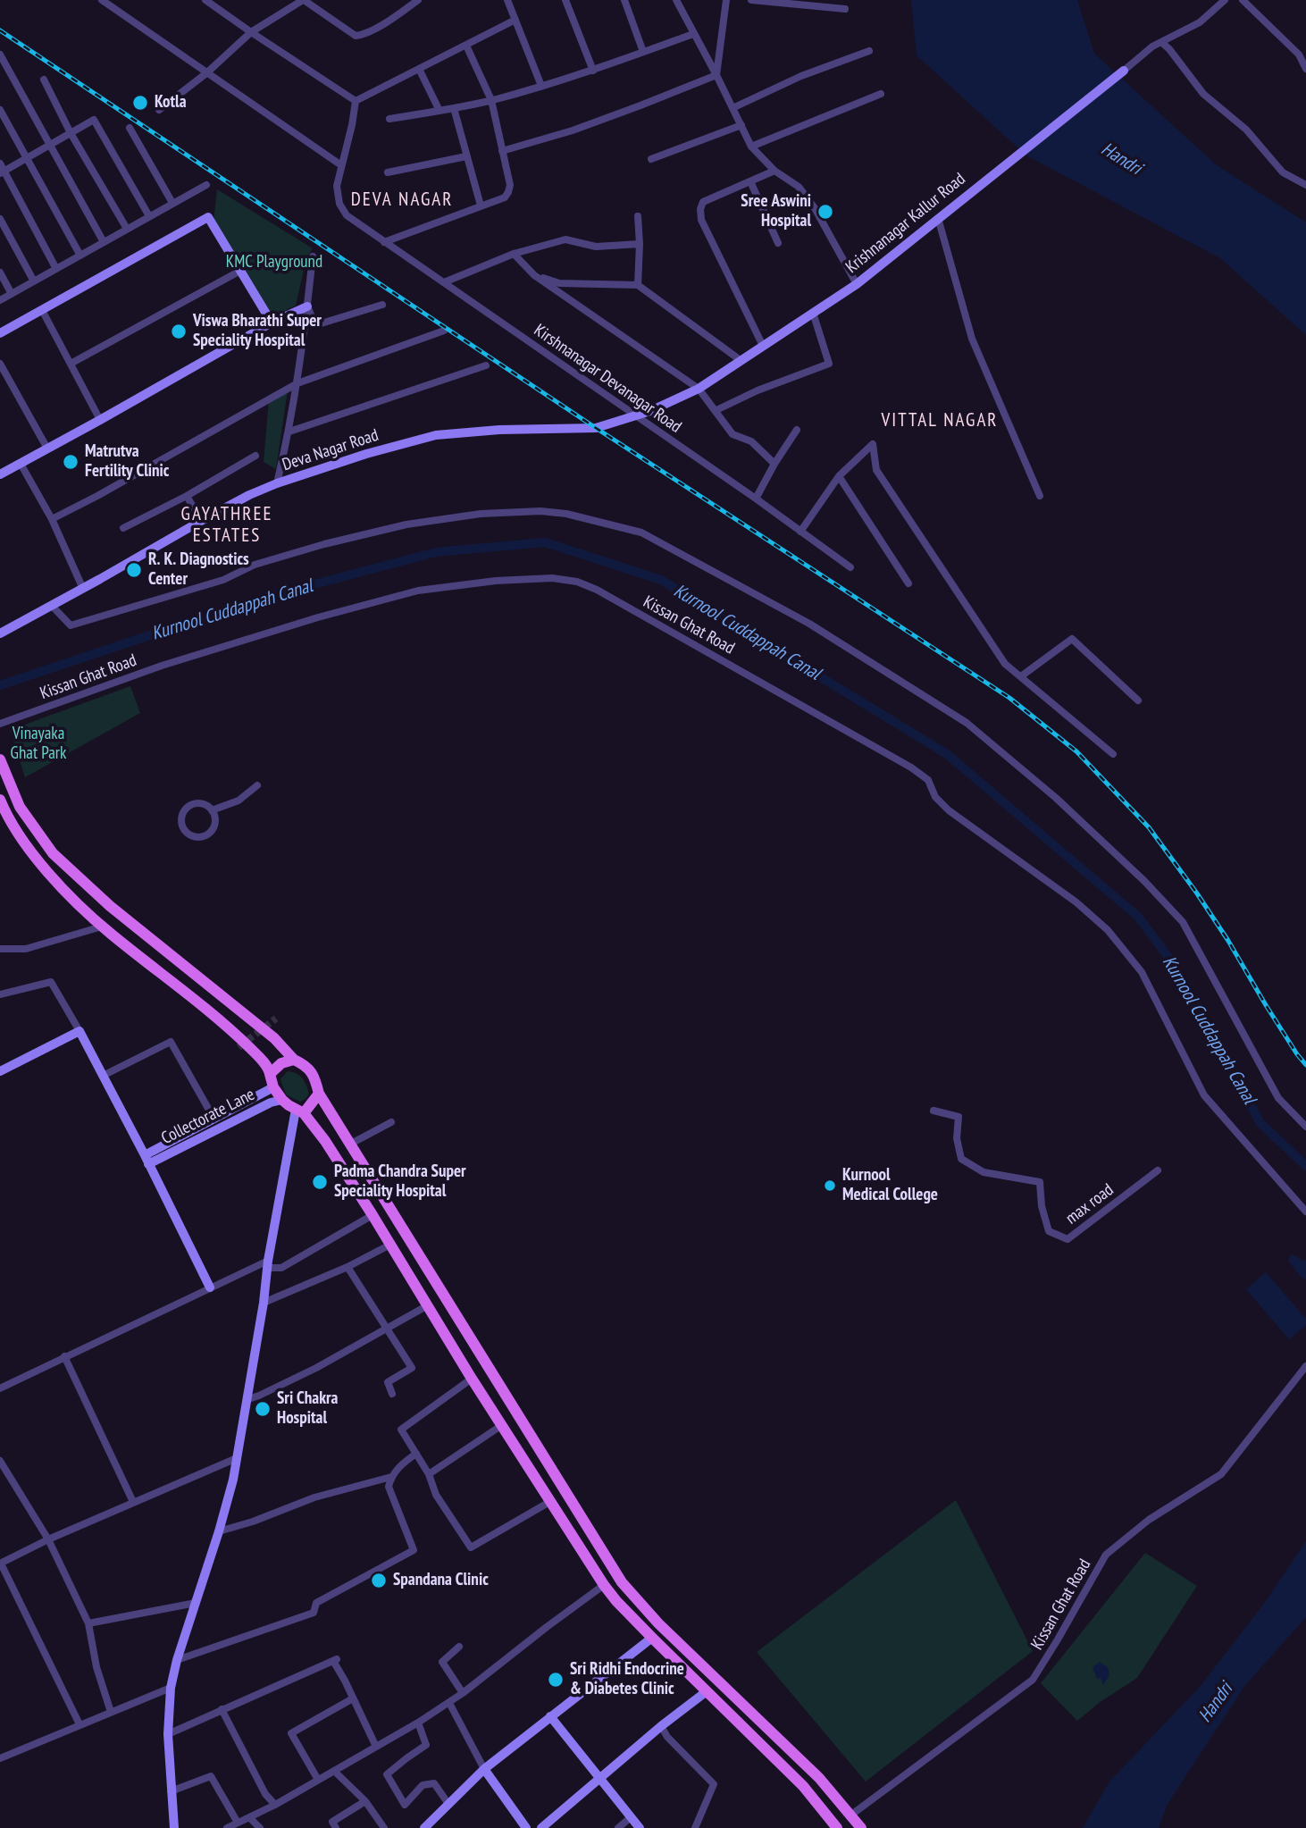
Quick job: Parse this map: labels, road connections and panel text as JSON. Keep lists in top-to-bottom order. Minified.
{"streets":{"street":["Krishnanagar Kallur Road","Kirshnanagar Devanagar Road","Deva Nagar Road","Kissan Ghat Road","Collectorate Lane","max road"]},"crossings":[["Krishnanagar Kallur Road","Deva Nagar Road"],["Kirshnanagar Devanagar Road","Deva Nagar Road"]],"districts":["DEVA NAGAR","VITTAL NAGAR","GAYATHREE ESTATES"],"water":["Handri","Kurnool Cuddappah Canal"],"parks":["KMC Playground","Vinayaka Ghat Park"],"places":["Kotla","Sree Aswini Hospital","Viswa Bharathi Super Speciality Hospital","Matrutva Fertility Clinic","R. K. Diagnostics Center","Padma Chandra Super Speciality Hospital","Kurnool Medical College","Sri Chakra Hospital","Spandana Clinic","Sri Ridhi Endocrine & Diabetes Clinic"]}
